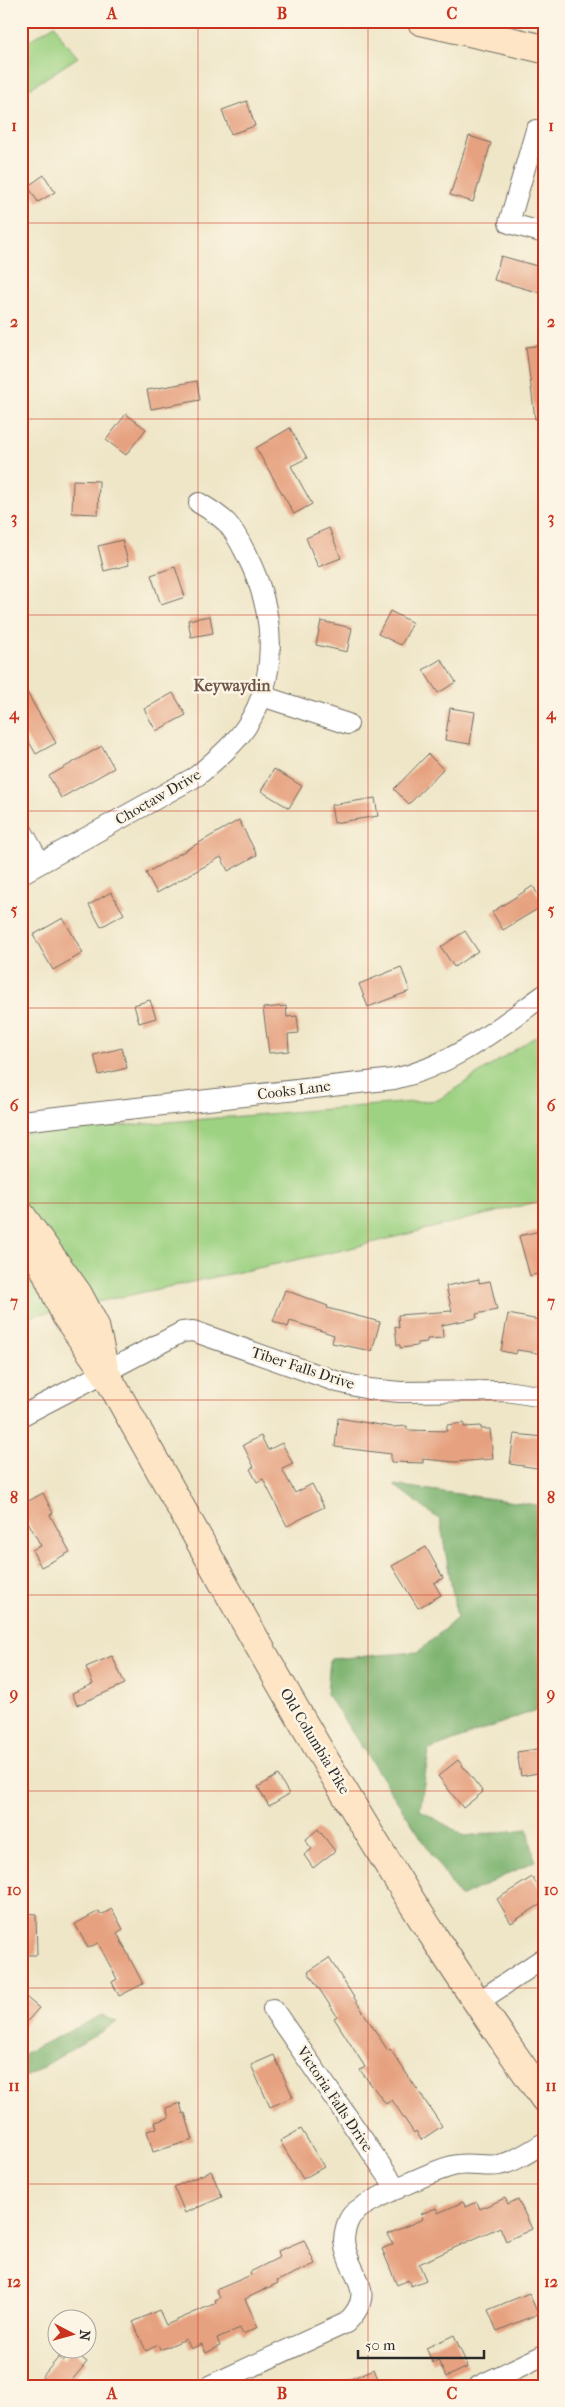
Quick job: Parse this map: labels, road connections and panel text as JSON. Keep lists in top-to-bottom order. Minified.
{"streets":{"street":["Choctaw Drive","Cooks Lane","Tiber Falls Drive","Old Columbia Pike","Victoria Falls Drive"]},"crossings":[["Tiber Falls Drive","Old Columbia Pike"]],"districts":["Keywaydin"],"scale_bar":"50 m","north":"right","grid":{"columns":["A","B","C"],"rows":["1","2","3","4","5","6","7","8","9","10","11","12"]}}
